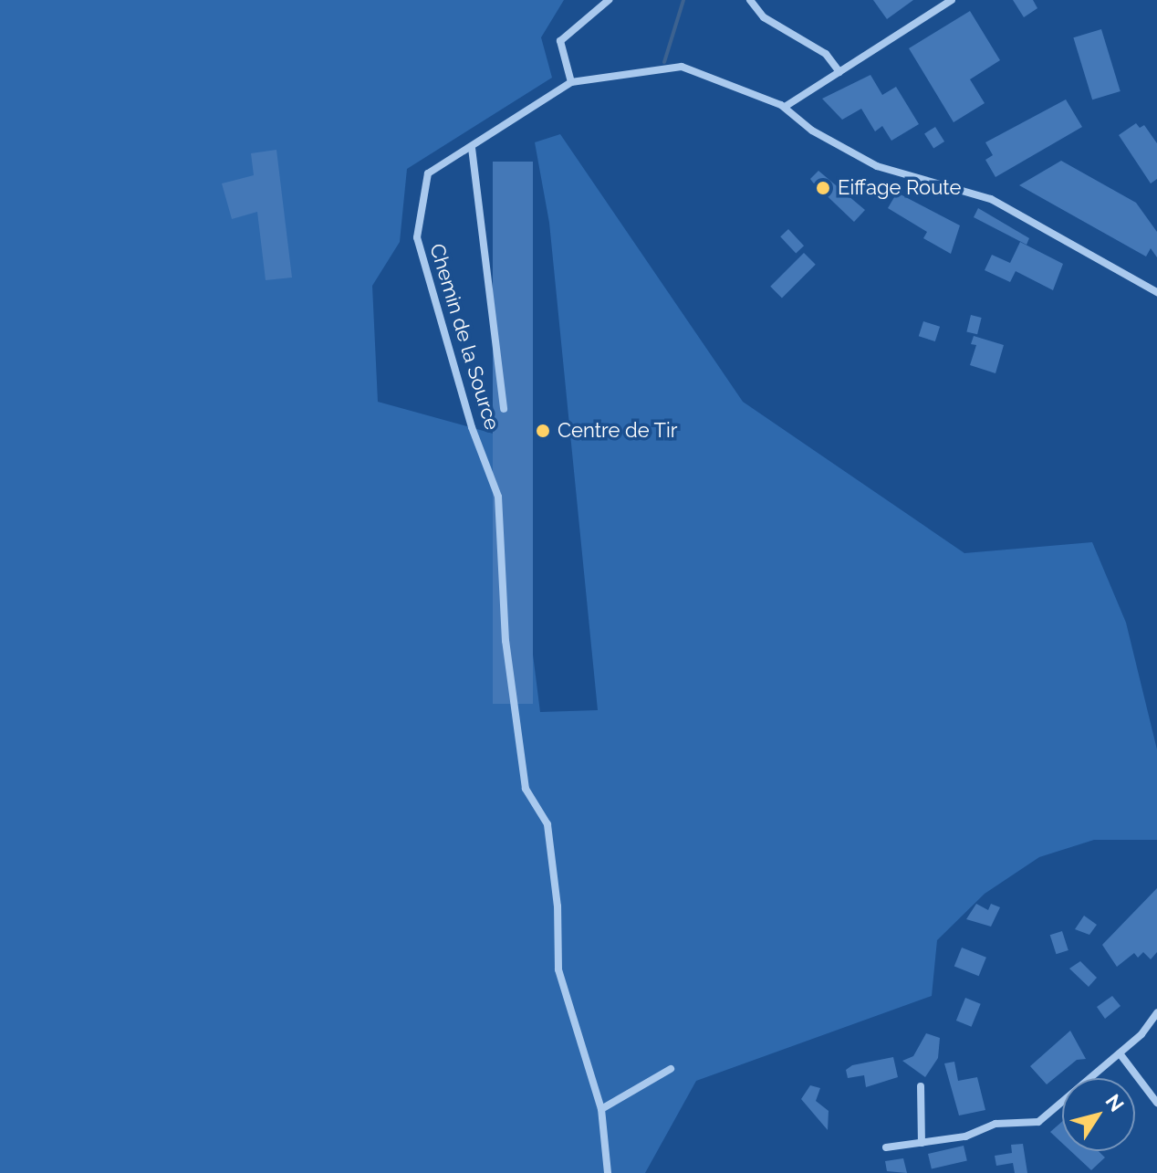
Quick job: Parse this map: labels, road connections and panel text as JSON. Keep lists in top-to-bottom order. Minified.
{"streets":{"street":["Chemin de la Source"]},"places":["Eiffage Route","Centre de Tir"],"north":"top right"}
